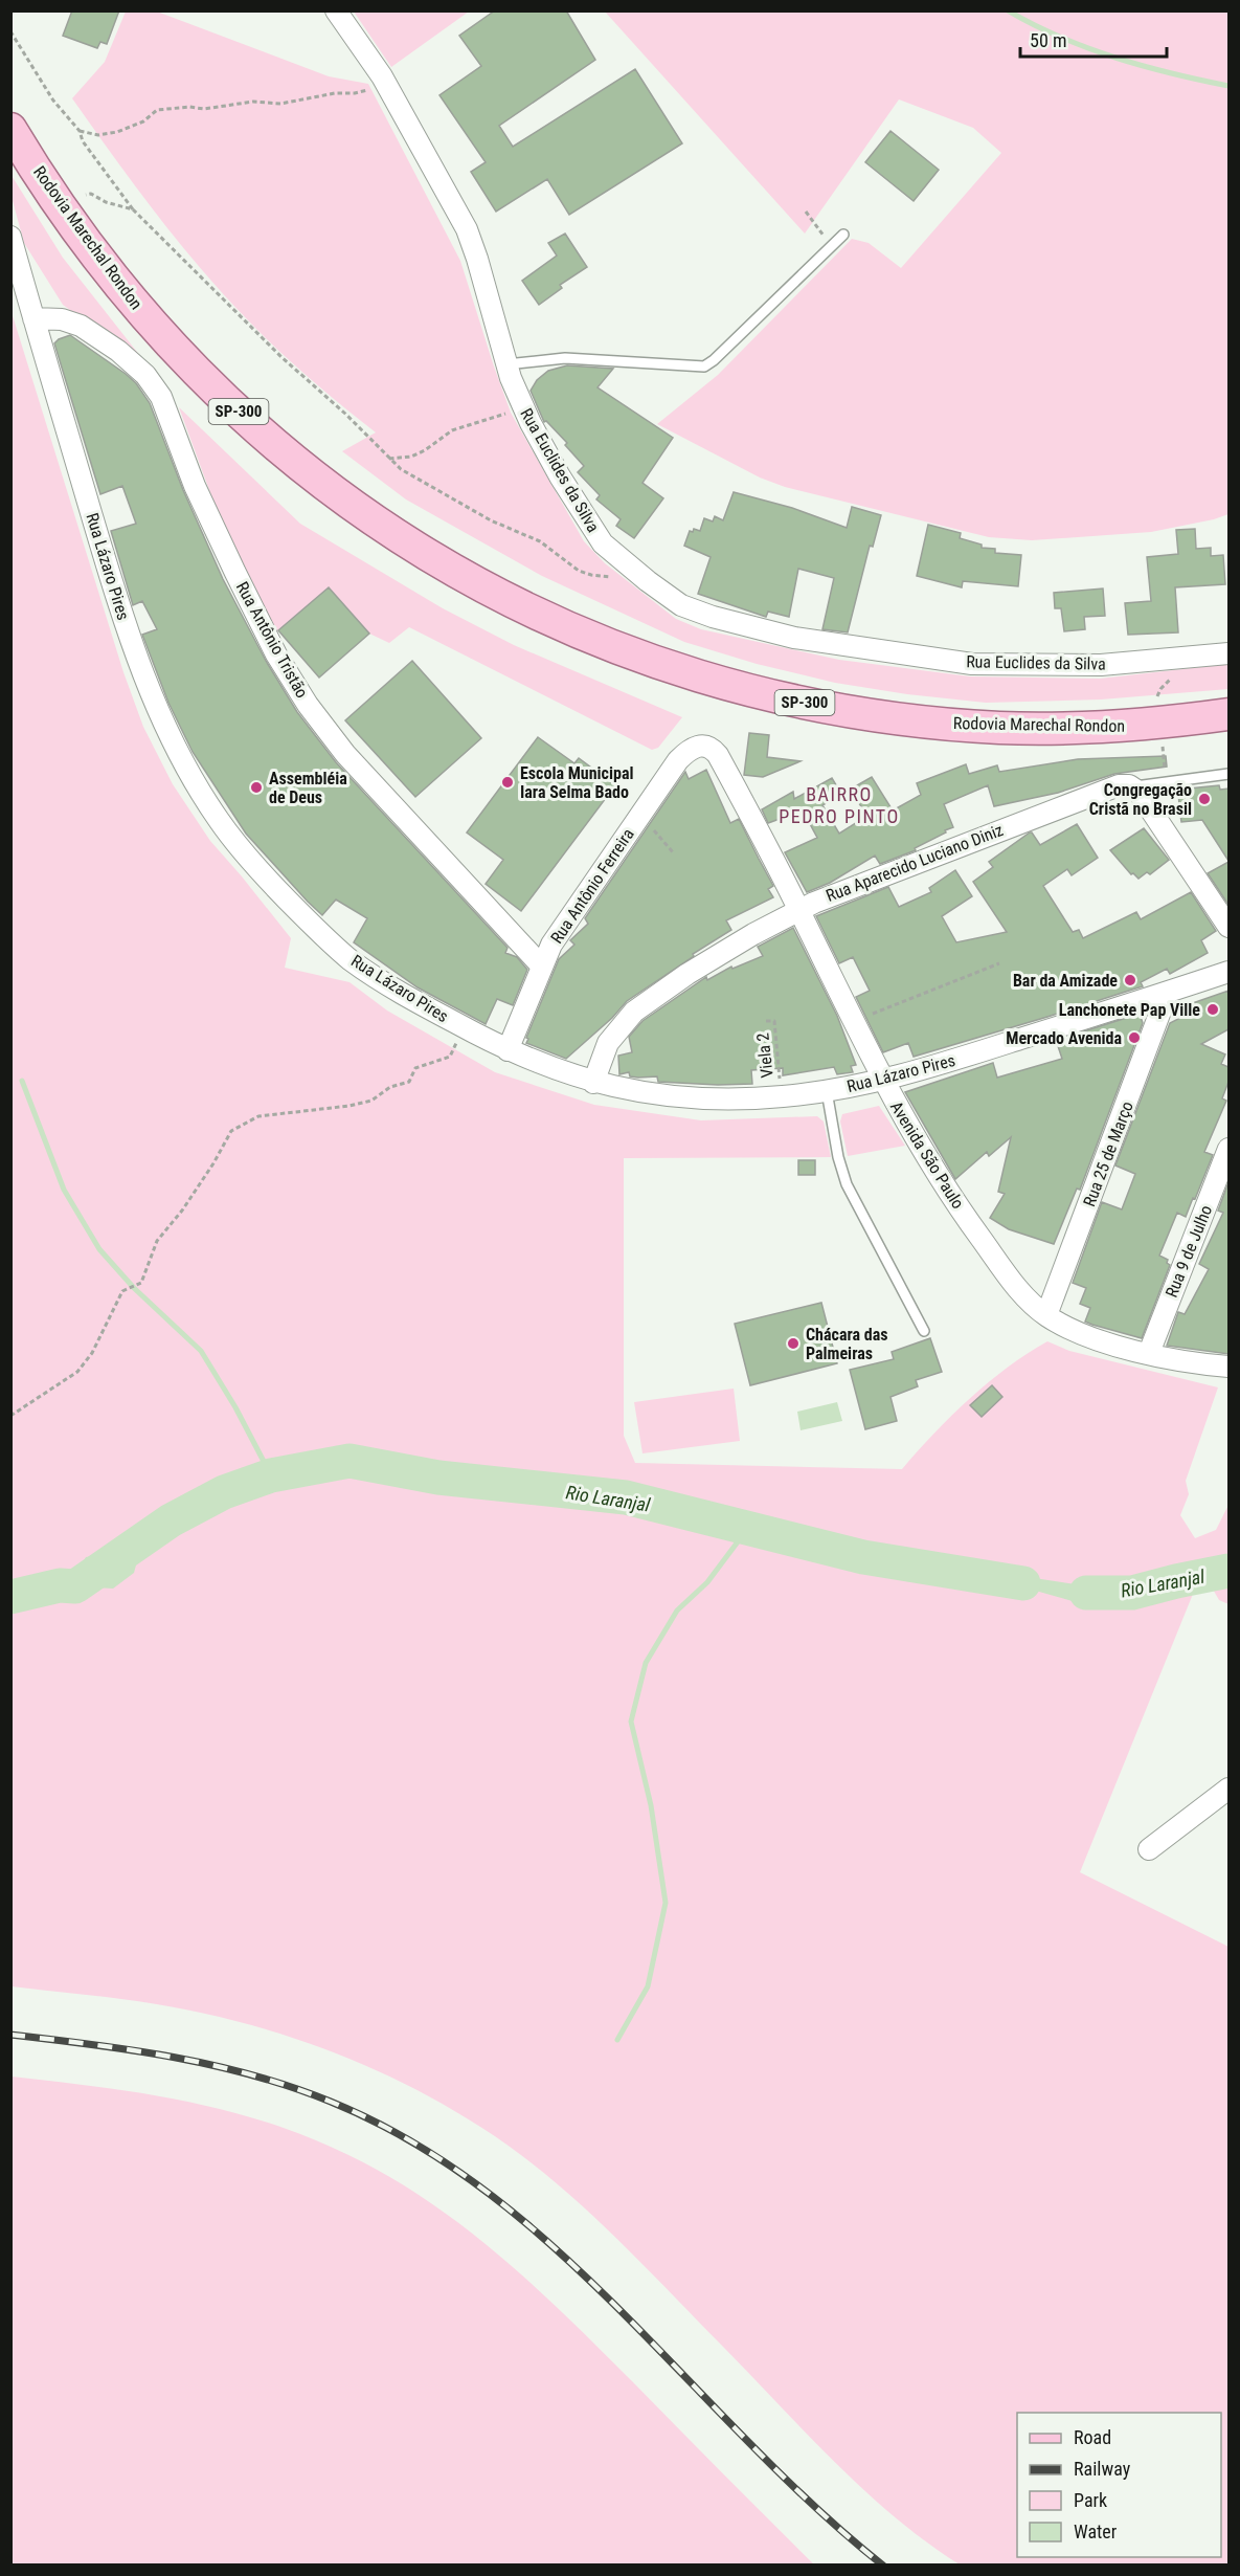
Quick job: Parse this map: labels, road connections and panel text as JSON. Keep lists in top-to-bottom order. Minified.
{"streets":{"main road":["Rodovia Marechal Rondon","SP-300"],"street":["Rua Euclides da Silva","Rua Lázaro Pires","Rua Antônio Tristão","Rua Aparecido Luciano Diniz","Rua Antônio Ferreira","Rua 25 de Março","Avenida São Paulo","Rua 9 de Julho"],"path":["Viela 2"]},"crossings":[["Rua Lázaro Pires","Rua Antônio Tristão"],["Rua Lázaro Pires","Rua Aparecido Luciano Diniz"],["Rua Lázaro Pires","Rua Antônio Ferreira"],["Rua Lázaro Pires","Viela 2"],["Rua Lázaro Pires","Rua 25 de Março"],["Rua Lázaro Pires","Avenida São Paulo"],["Rua Antônio Tristão","Rua Antônio Ferreira"],["Rua Aparecido Luciano Diniz","Avenida São Paulo"],["Rua Antônio Ferreira","Avenida São Paulo"],["Rua 25 de Março","Avenida São Paulo"],["Avenida São Paulo","Rua 9 de Julho"]],"districts":["BAIRRO PEDRO PINTO"],"water":["Rio Laranjal"],"places":["Escola Municipal Iara Selma Bado","Assembléia de Deus","Congregação Cristã no Brasil","Bar da Amizade","Lanchonete Pap Ville","Mercado Avenida","Chácara das Palmeiras"],"legend":["Road","Railway","Park","Water"],"scale_bar":"50 m"}
